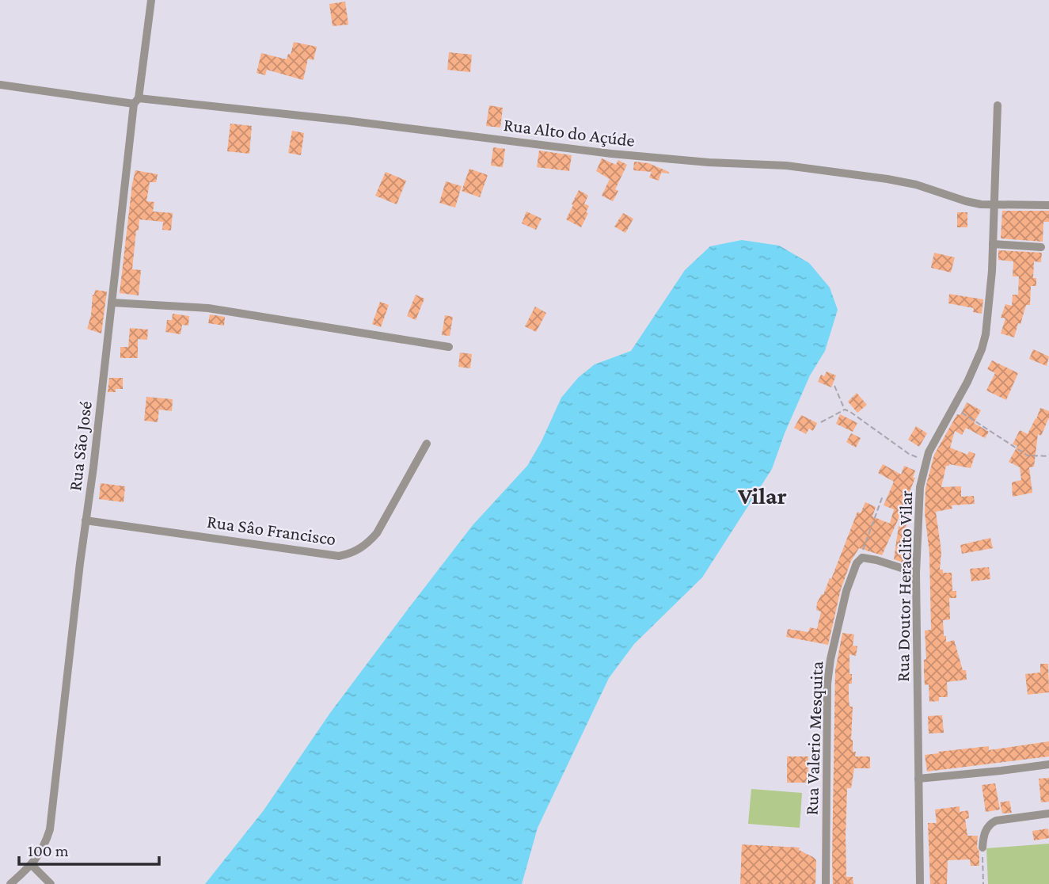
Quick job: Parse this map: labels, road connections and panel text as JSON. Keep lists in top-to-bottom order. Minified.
{"streets":{"street":["Rua Alto do Açúde","Rua São José","Rua Sâo Francisco","Rua Doutor Heraclito Vilar","Rua Valerio Mesquita"]},"crossings":[["Rua Alto do Açúde","Rua São José"],["Rua Alto do Açúde","Rua Doutor Heraclito Vilar"],["Rua São José","Rua Sâo Francisco"]],"districts":["Vilar"],"scale_bar":"100 m"}
